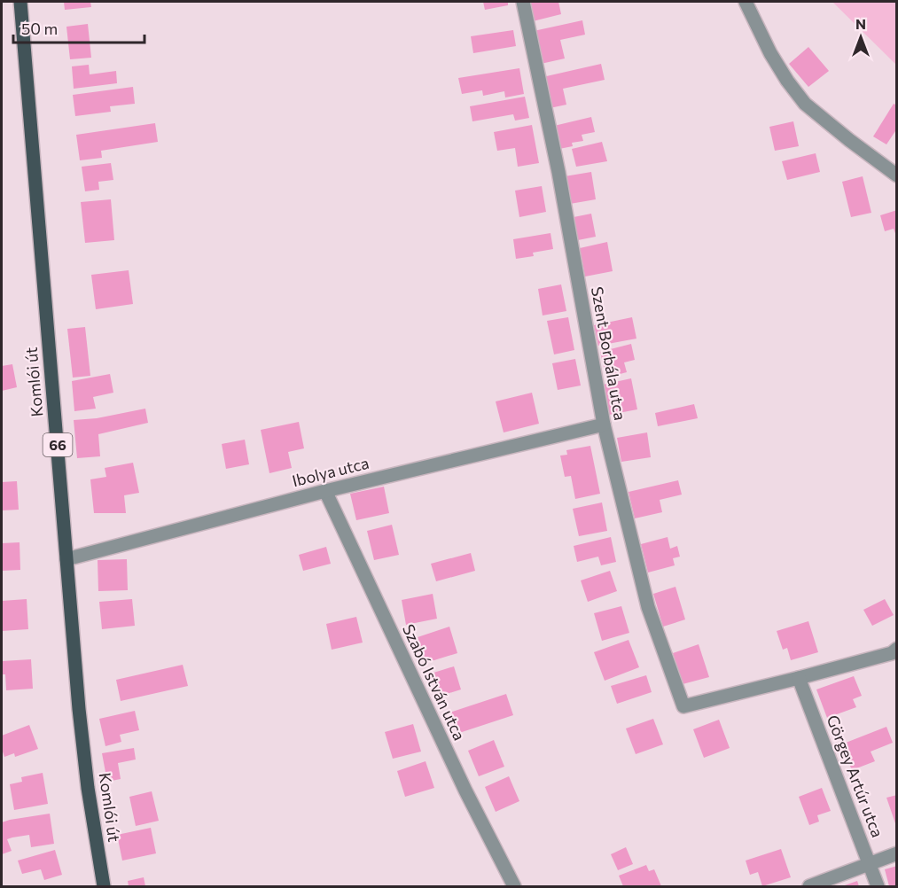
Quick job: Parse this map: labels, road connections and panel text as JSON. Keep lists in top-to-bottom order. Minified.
{"streets":{"main road":["Komlói út","66"],"street":["Szent Borbála utca","Ibolya utca","Szabó István utca","Görgey Artúr utca"]},"crossings":[["Szent Borbála utca","Ibolya utca"],["Szent Borbála utca","Görgey Artúr utca"],["Komlói út","Ibolya utca"],["Ibolya utca","Szabó István utca"]],"scale_bar":"50 m","north":"top"}
